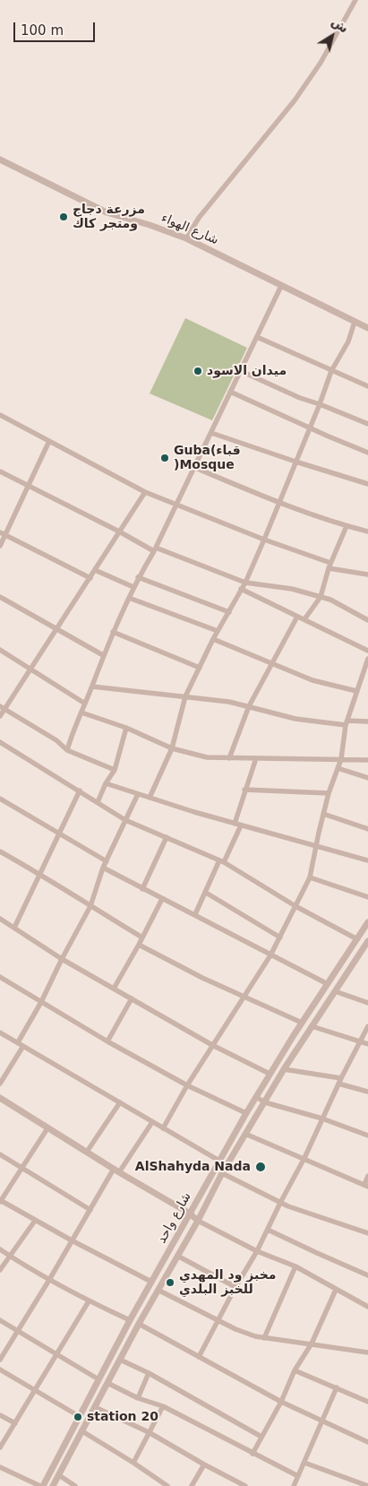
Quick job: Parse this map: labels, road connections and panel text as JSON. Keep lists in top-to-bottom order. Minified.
{"streets":{"street":["شارع الهواء","شارع واحد"]},"places":["مزرعة دجاج ومتجر كاك","ميدان الاسود","Guba(قباء )Mosque","AlShahyda Nada","مخبز ود المهدي للخبز البلدي","station 20"],"scale_bar":"100 m","north":"top right"}
